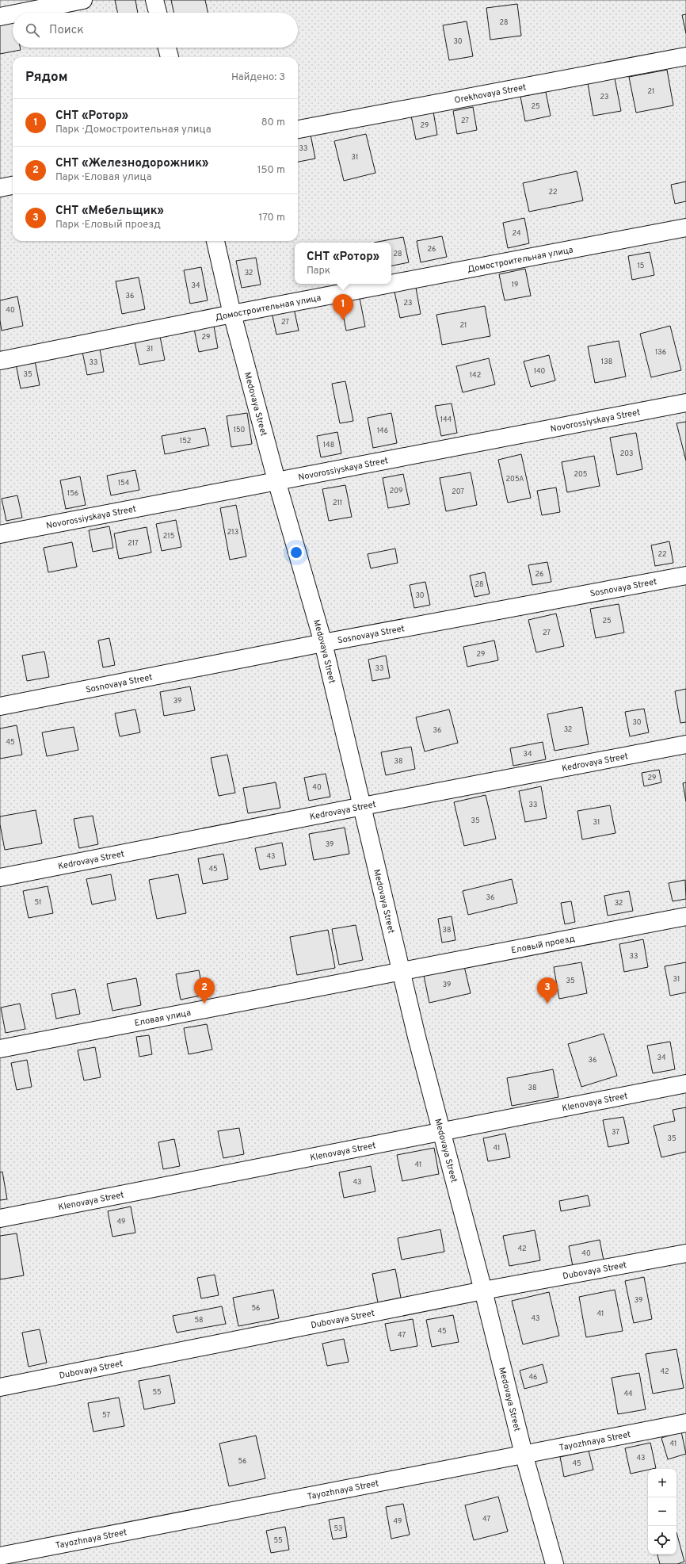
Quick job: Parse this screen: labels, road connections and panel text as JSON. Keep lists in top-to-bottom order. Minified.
{"streets":{"street":["Orekhovaya Street","Домостроительная улица","Medovaya Street","Novorossiyskaya Street","Sosnovaya Street","Kedrovaya Street","Еловый проезд","Еловая улица","Klenovaya Street","Dubovaya Street","Tayozhnaya Street"]},"crossings":[["Домостроительная улица","Medovaya Street"],["Medovaya Street","Novorossiyskaya Street"],["Medovaya Street","Sosnovaya Street"],["Medovaya Street","Kedrovaya Street"],["Medovaya Street","Еловый проезд"],["Medovaya Street","Еловая улица"],["Medovaya Street","Klenovaya Street"],["Medovaya Street","Dubovaya Street"],["Medovaya Street","Tayozhnaya Street"],["Еловый проезд","Еловая улица"]],"house_numbers":["28","30","21","23","25","27","29","33","31","22","24","26","28","15","32","19","34","36","23","40","27","21","29","31","136","138","33","140","35","142","144","150","146","152","148","203","205","205А","154","209","207","156","211","213","215","217","22","26","28","30","25","27","29","33","39","30","32","36","45","34","38","29","40","33","35","31","39","43","45","36","51","32","38","33","31","35","39","34","36","38","37","35","41","41","43","49","42","40","39","56","41","43","58","45","47","42","46","55","44","57","41","43","56","45","47","49","53","55"],"page":{"search":"Поиск","heading":["Рядом","Найдено: 3"],"list":[{"mark":"1","name":"СНТ «Ротор»","note":"Парк · Домостроительная улица","value":"80 m"},{"mark":"2","name":"СНТ «Железнодорожник»","note":"Парк · Еловая улица","value":"150 m"},{"mark":"3","name":"СНТ «Мебельщик»","note":"Парк · Еловый проезд","value":"170 m"}],"popup":["СНТ «Ротор»","Парк"],"pins":["1","2","3"],"map_buttons":["+","−"]}}
